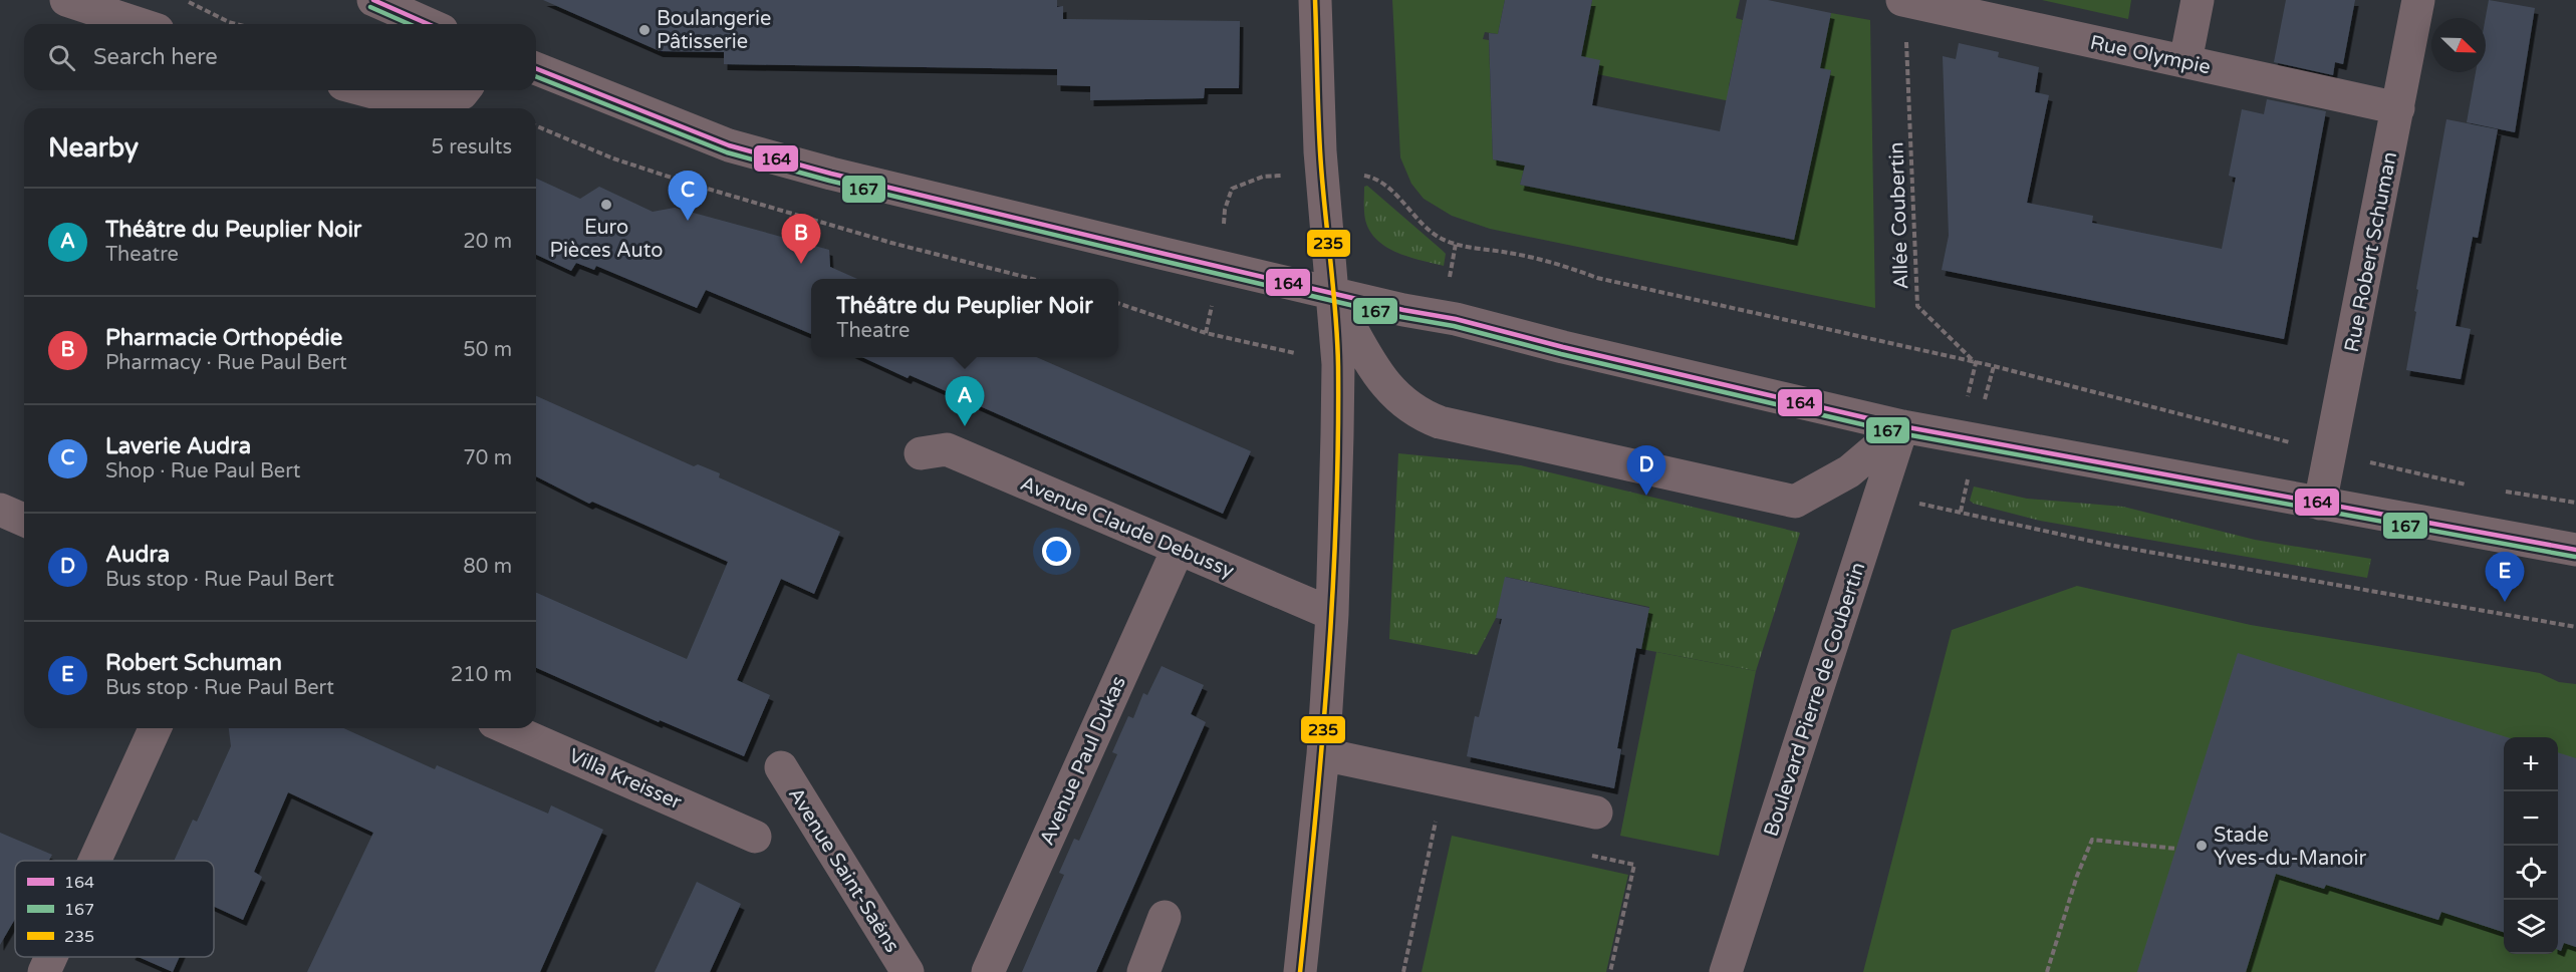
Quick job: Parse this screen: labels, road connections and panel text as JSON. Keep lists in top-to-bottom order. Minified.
{"streets":{"street":["Rue Olympie","Rue Robert Schuman","Avenue Claude Debussy","Boulevard Pierre de Coubertin","Avenue Paul Dukas","Villa Kreisser","Avenue Saint-Saëns"],"path":["Allée Coubertin"]},"crossings":[["Rue Olympie","Allée Coubertin"],["Rue Olympie","Rue Robert Schuman"],["Avenue Claude Debussy","Avenue Paul Dukas"]],"places":["Boulangerie Pâtisserie","Euro Pièces Auto","Stade Yves-du-Manoir"],"lines":["transit line 164","transit line 235","transit line 167"],"legend":["164","167","235"],"north":"bottom right","page":{"search":"Search here","heading":["Nearby","5 results"],"pins":["C","B","A","D","E"],"list":[{"mark":"A","name":"Théâtre du Peuplier Noir","note":"Theatre","value":"20 m"},{"mark":"B","name":"Pharmacie Orthopédie","note":"Pharmacy · Rue Paul Bert","value":"50 m"},{"mark":"C","name":"Laverie Audra","note":"Shop · Rue Paul Bert","value":"70 m"},{"mark":"D","name":"Audra","note":"Bus stop · Rue Paul Bert","value":"80 m"},{"mark":"E","name":"Robert Schuman","note":"Bus stop · Rue Paul Bert","value":"210 m"}],"popup":["Théâtre du Peuplier Noir","Theatre"],"map_buttons":["+","−"]}}
